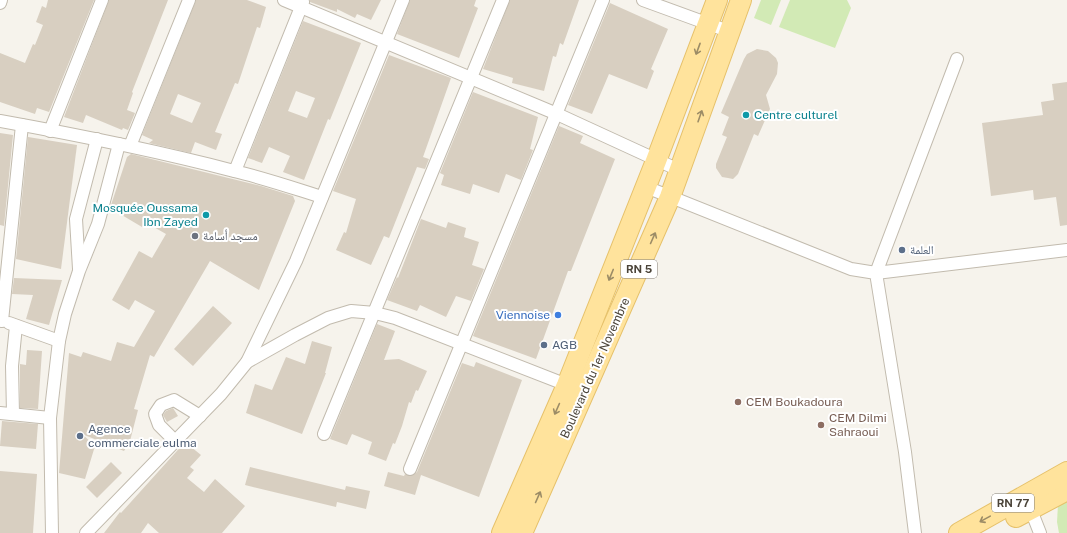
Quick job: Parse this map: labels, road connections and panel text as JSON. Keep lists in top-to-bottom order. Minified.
{"streets":{"main road":["RN 5","Boulevard du 1er Novembre","RN 77"]},"places":["Centre culturel","Mosquée Oussama Ibn Zayed","مسجد أسامة","العلمة","Viennoise","AGB","CEM Boukadoura","CEM Dilmi Sahraoui","Agence commerciale eulma"]}
